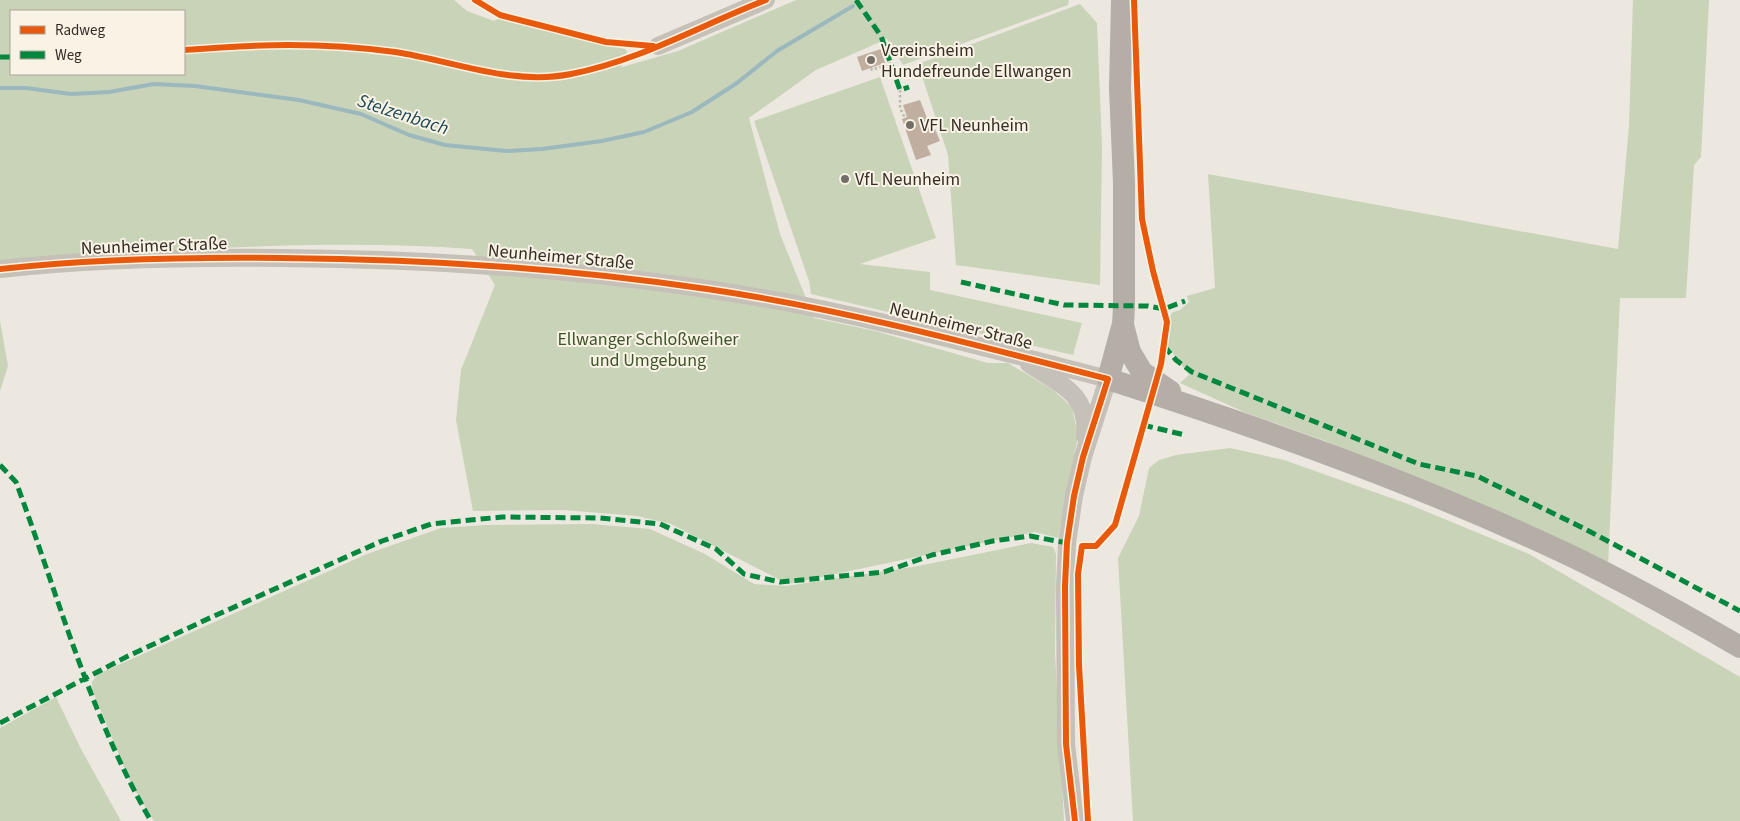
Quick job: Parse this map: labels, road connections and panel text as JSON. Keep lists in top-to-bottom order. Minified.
{"streets":{"street":["Neunheimer Straße"]},"water":["Stelzenbach"],"parks":["Ellwanger Schloßweiher und Umgebung"],"places":["Vereinsheim Hundefreunde Ellwangen","VFL Neunheim","VfL Neunheim"],"legend":["Radweg","Weg"]}
